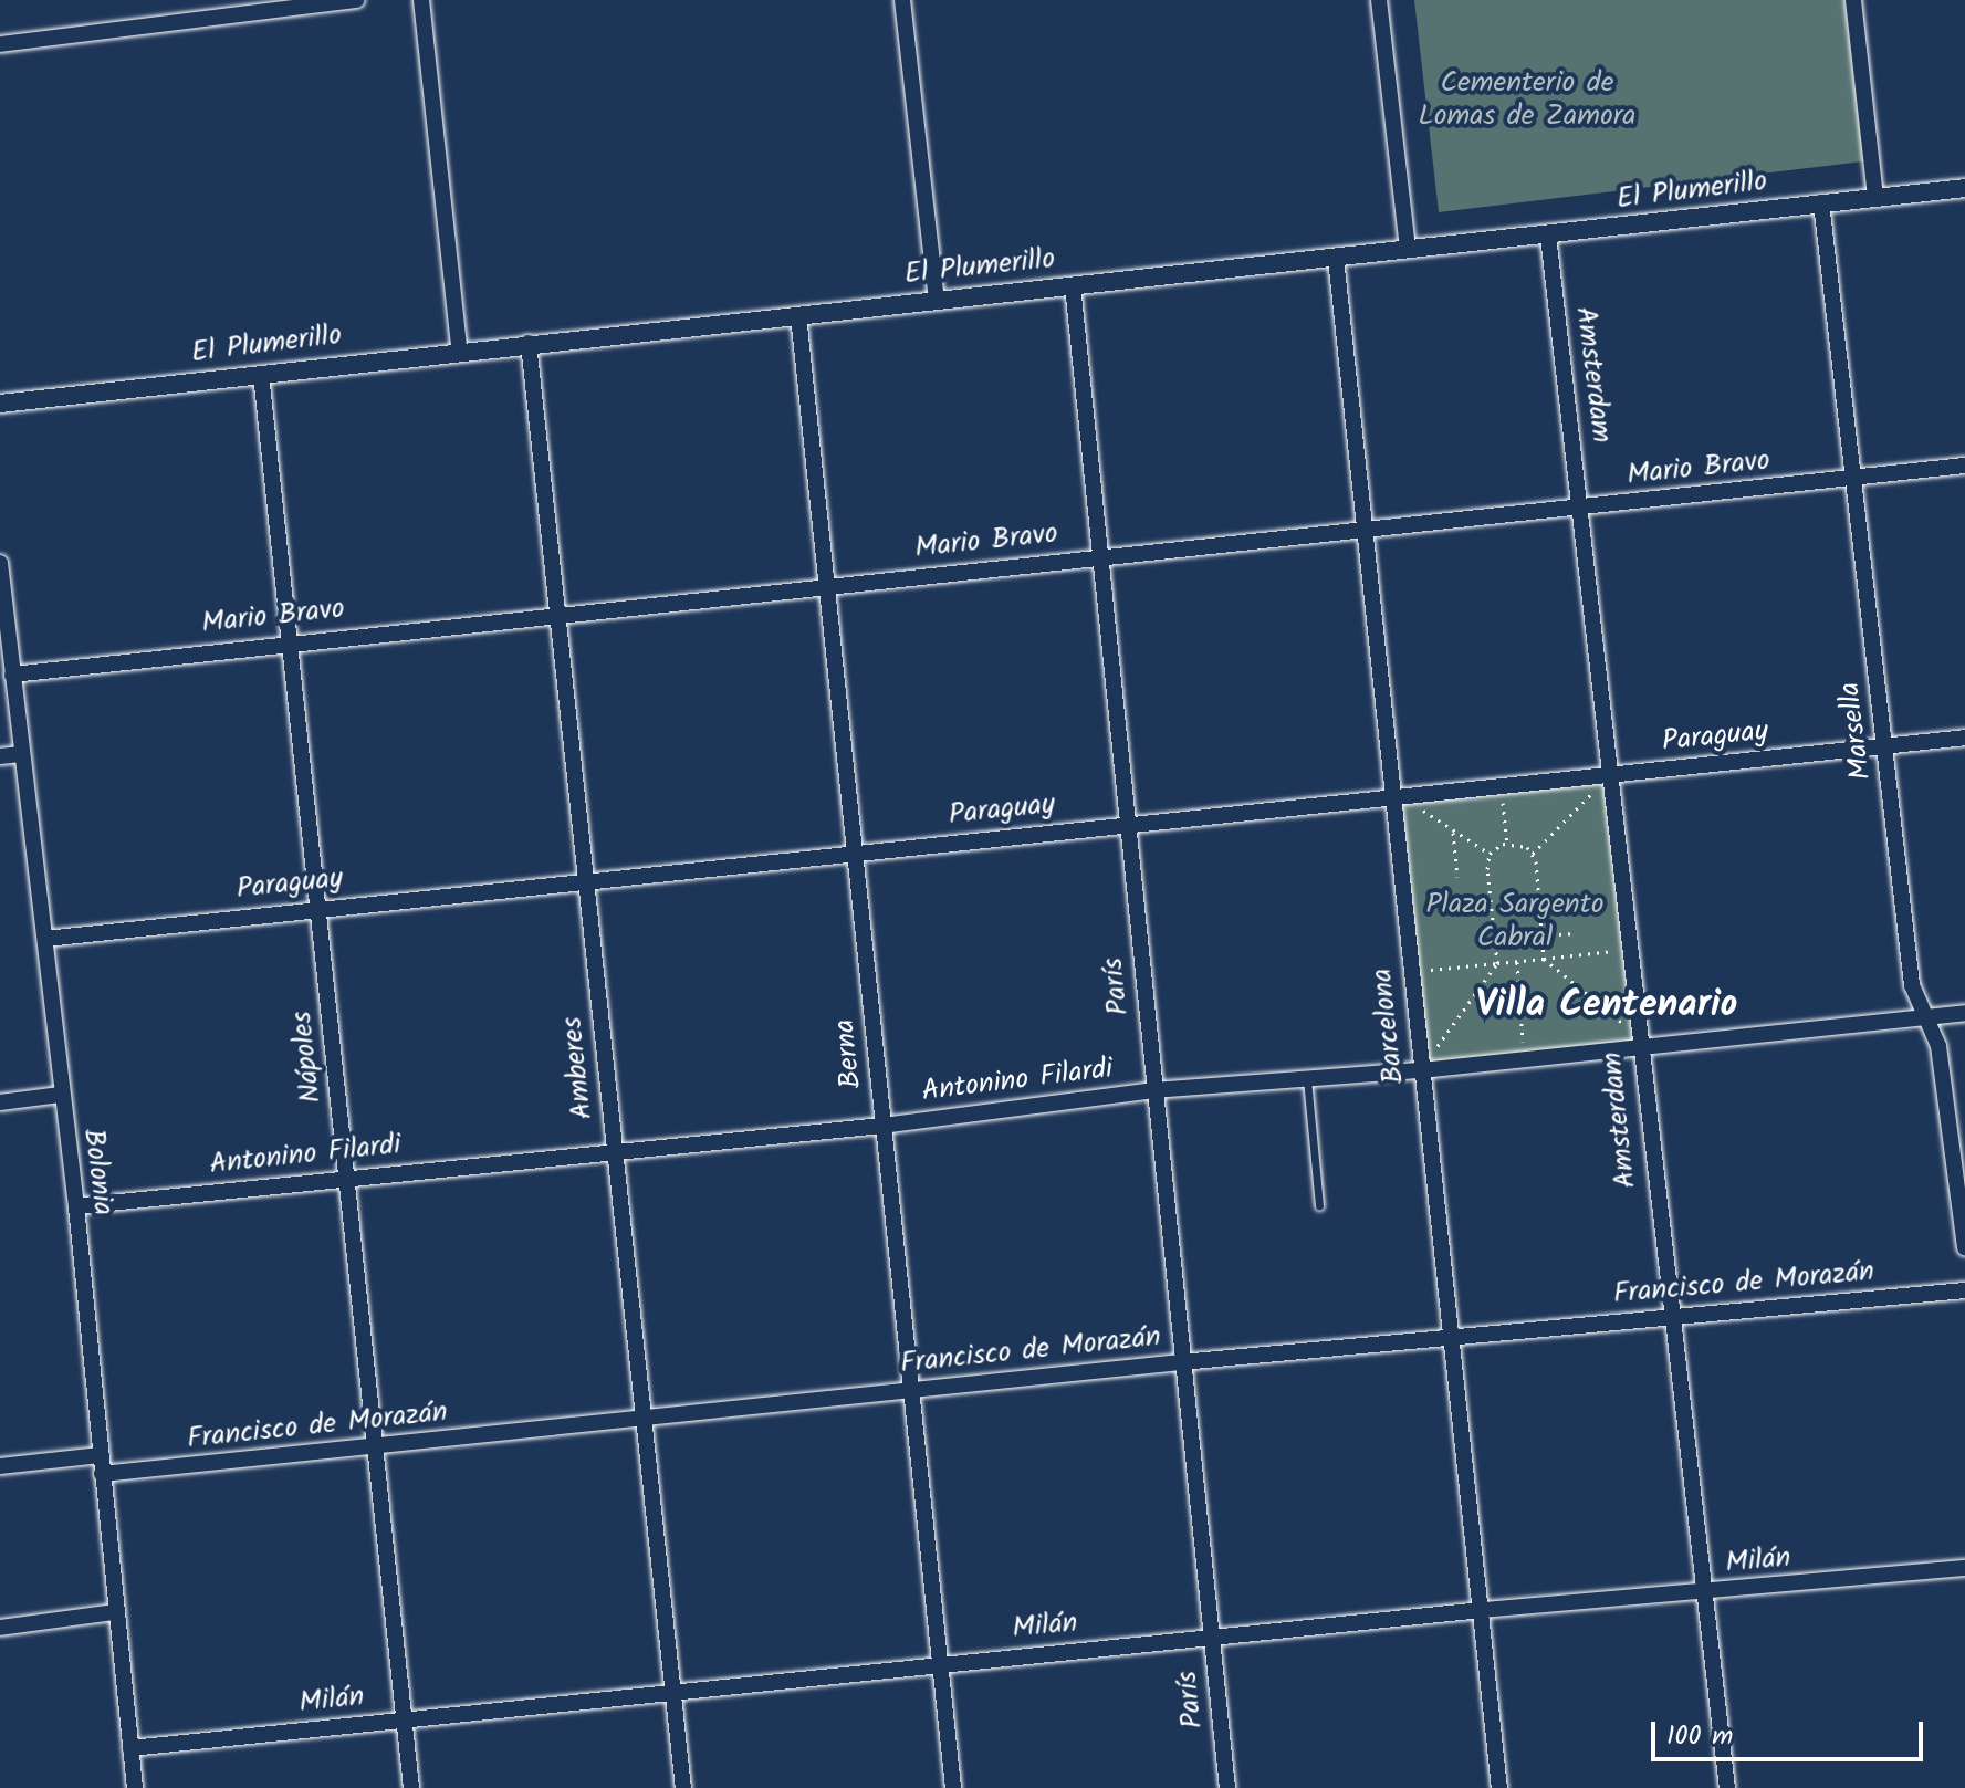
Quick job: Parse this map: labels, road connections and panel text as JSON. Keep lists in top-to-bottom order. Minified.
{"streets":{"street":["El Plumerillo","Amsterdam","Mario Bravo","Marsella","Paraguay","París","Barcelona","Berna","Nápoles","Amberes","Antonino Filardi","Bolonia","Francisco de Morazán","Milán"]},"crossings":[["El Plumerillo","Amsterdam"],["El Plumerillo","Marsella"],["El Plumerillo","París"],["El Plumerillo","Barcelona"],["El Plumerillo","Berna"],["El Plumerillo","Nápoles"],["El Plumerillo","Amberes"],["Amsterdam","Mario Bravo"],["Amsterdam","Paraguay"],["Amsterdam","Antonino Filardi"],["Amsterdam","Francisco de Morazán"],["Amsterdam","Milán"],["Mario Bravo","Marsella"],["Mario Bravo","París"],["Mario Bravo","Barcelona"],["Mario Bravo","Berna"],["Mario Bravo","Nápoles"],["Mario Bravo","Amberes"],["Mario Bravo","Bolonia"],["Marsella","Paraguay"],["Marsella","Antonino Filardi"],["Paraguay","París"],["Paraguay","Barcelona"],["Paraguay","Berna"],["Paraguay","Nápoles"],["Paraguay","Amberes"],["Paraguay","Bolonia"],["París","Antonino Filardi"],["París","Francisco de Morazán"],["París","Milán"],["Barcelona","Antonino Filardi"],["Barcelona","Francisco de Morazán"],["Barcelona","Milán"],["Berna","Antonino Filardi"],["Berna","Francisco de Morazán"],["Berna","Milán"],["Nápoles","Antonino Filardi"],["Nápoles","Francisco de Morazán"],["Nápoles","Milán"],["Amberes","Antonino Filardi"],["Amberes","Francisco de Morazán"],["Amberes","Milán"],["Antonino Filardi","Bolonia"],["Bolonia","Francisco de Morazán"],["Bolonia","Milán"]],"districts":["Villa Centenario"],"parks":["Cementerio de Lomas de Zamora","Plaza Sargento Cabral"],"scale_bar":"100 m"}
